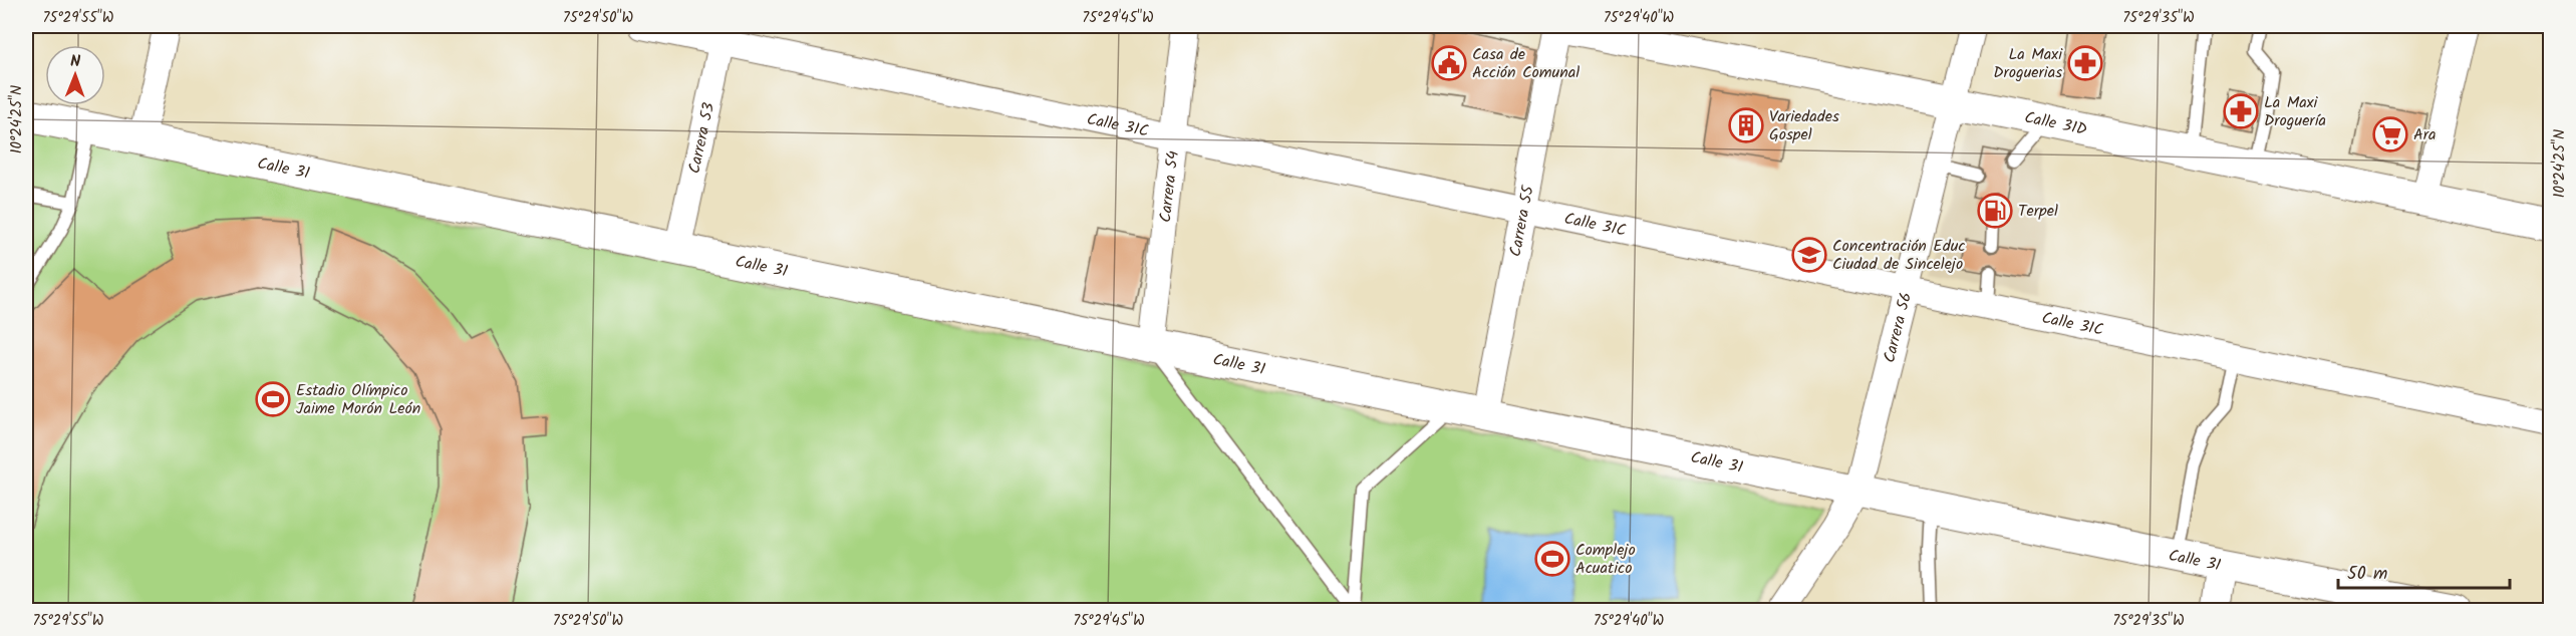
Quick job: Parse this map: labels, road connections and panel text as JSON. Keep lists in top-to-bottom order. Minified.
{"streets":{"street":["Calle 31D","Calle 31C","Carrera 53","Calle 31","Carrera 54","Carrera 55","Carrera 56"]},"crossings":[["Calle 31D","Carrera 55"],["Calle 31D","Carrera 56"],["Calle 31C","Carrera 53"],["Calle 31C","Carrera 54"],["Calle 31C","Carrera 55"],["Calle 31C","Carrera 56"],["Carrera 53","Calle 31"],["Calle 31","Carrera 54"],["Calle 31","Carrera 55"],["Calle 31","Carrera 56"]],"places":{"public building":["Casa de Acción Comunal"],"pharmacy":["La Maxi Droguerias","La Maxi Droguería"],"building":["Variedades Gospel"],"supermarket":["Ara"],"fuel station":["Terpel"],"school or university":["Concentración Educ Ciudad de Sincelejo"],"sports":["Estadio Olímpico Jaime Morón León","Complejo Acuatico"]},"scale_bar":"50 m","north":"top","coordinates":["75°29'55\"W","75°29'50\"W","75°29'45\"W","75°29'40\"W","75°29'35\"W","10°24'25\"N"]}
